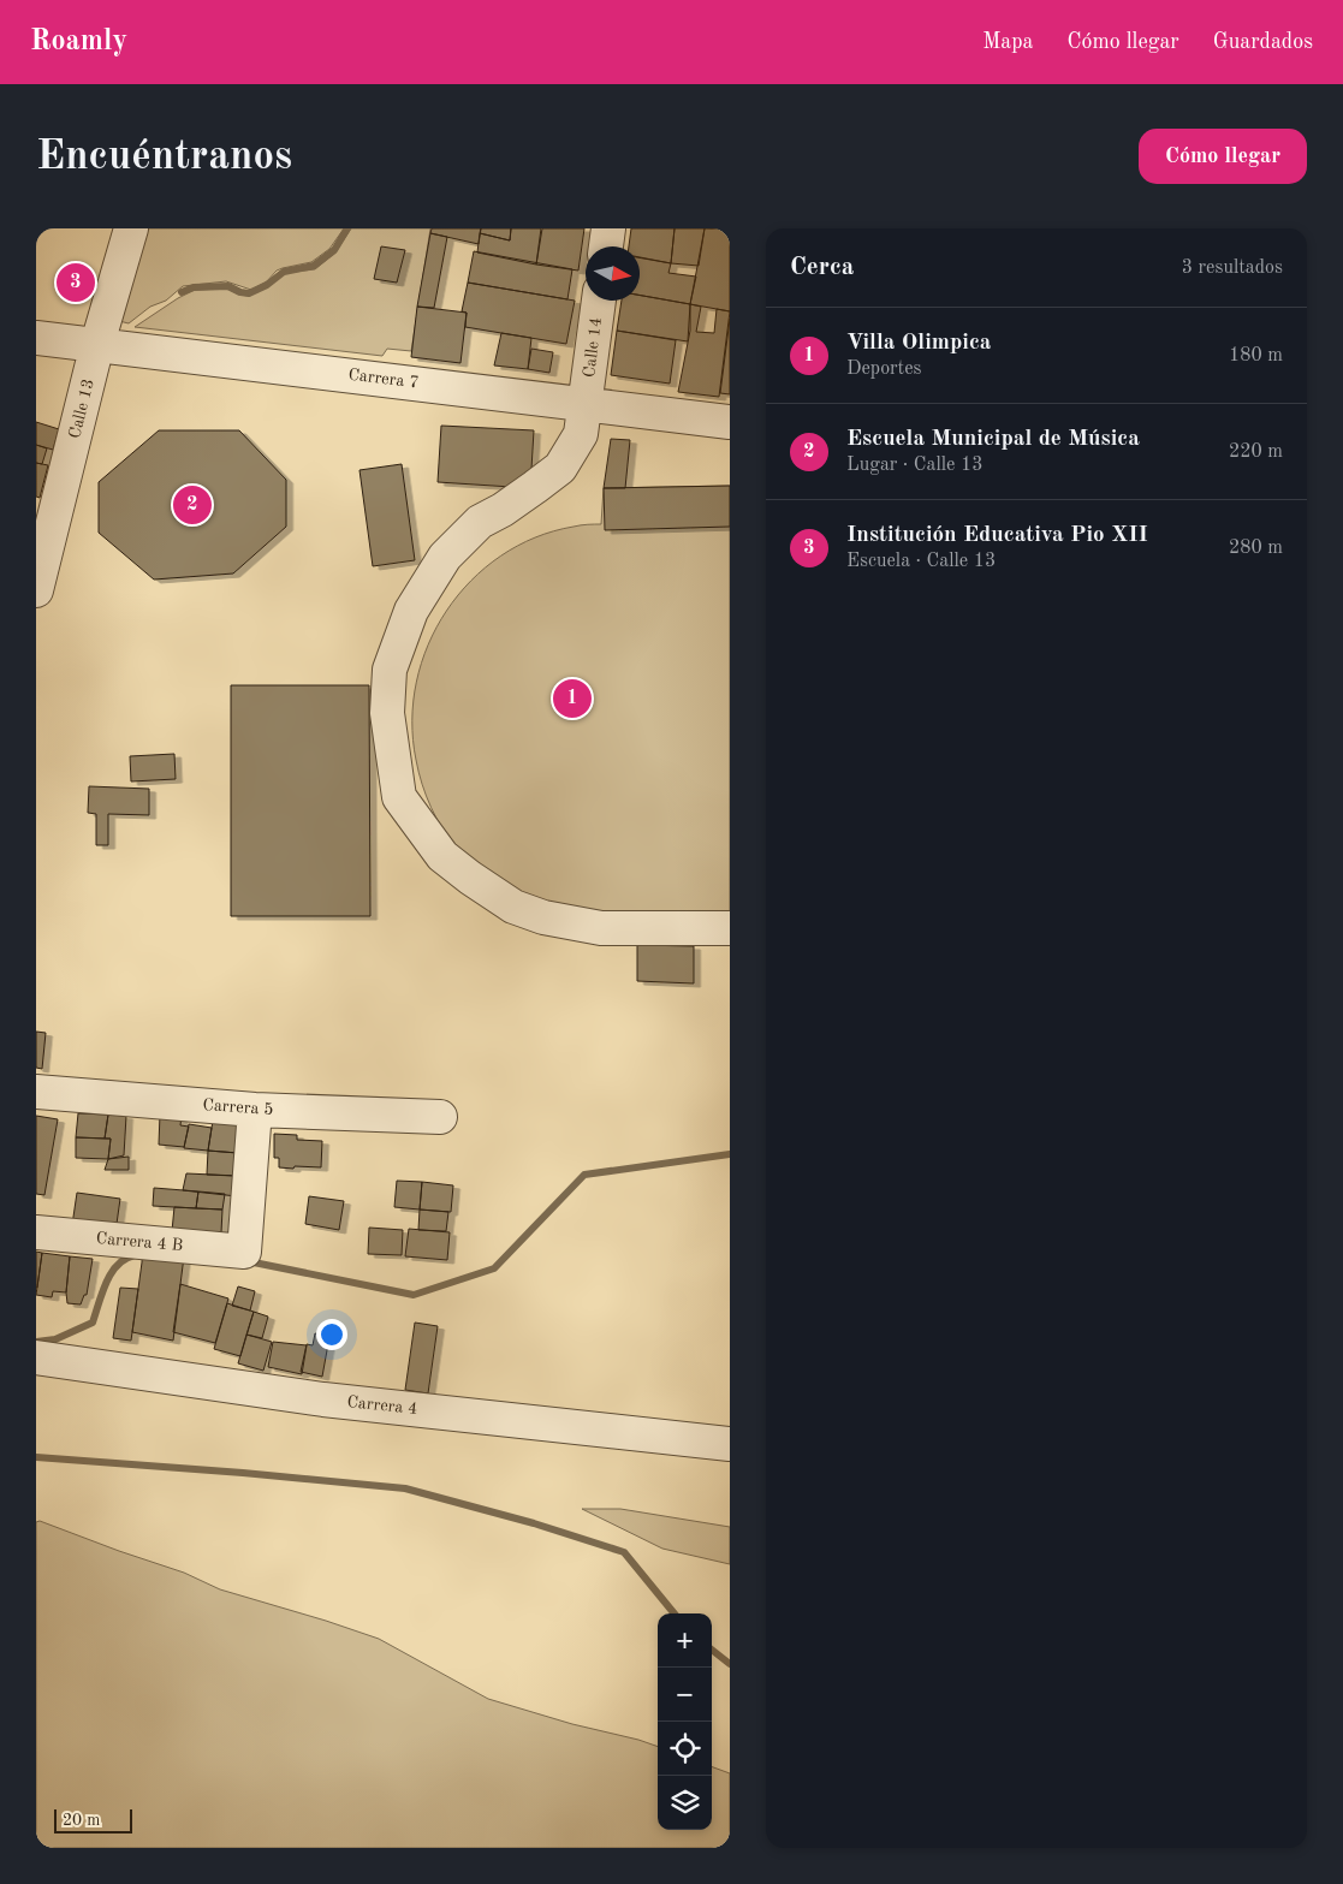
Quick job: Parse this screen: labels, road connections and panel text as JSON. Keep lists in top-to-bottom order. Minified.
{"streets":{"street":["Calle 14","Carrera 7","Calle 13","Carrera 5","Carrera 4 B","Carrera 4"]},"crossings":[["Calle 14","Carrera 7"],["Carrera 7","Calle 13"],["Carrera 5","Carrera 4 B"]],"scale_bar":"20 m","north":"right","page":{"header":"Roamly","nav":["Mapa","Cómo llegar","Guardados"],"buttons":"Cómo llegar","title":"Encuéntranos","heading":["Cerca","3 resultados"],"pins":["3","2","1"],"list":[{"mark":"1","name":"Villa Olimpica","note":"Deportes","value":"180 m"},{"mark":"2","name":"Escuela Municipal de Música","note":"Lugar · Calle 13","value":"220 m"},{"mark":"3","name":"Institución Educativa Pio XII","note":"Escuela · Calle 13","value":"280 m"}],"map_buttons":["+","−"],"scale":"20 m"}}
